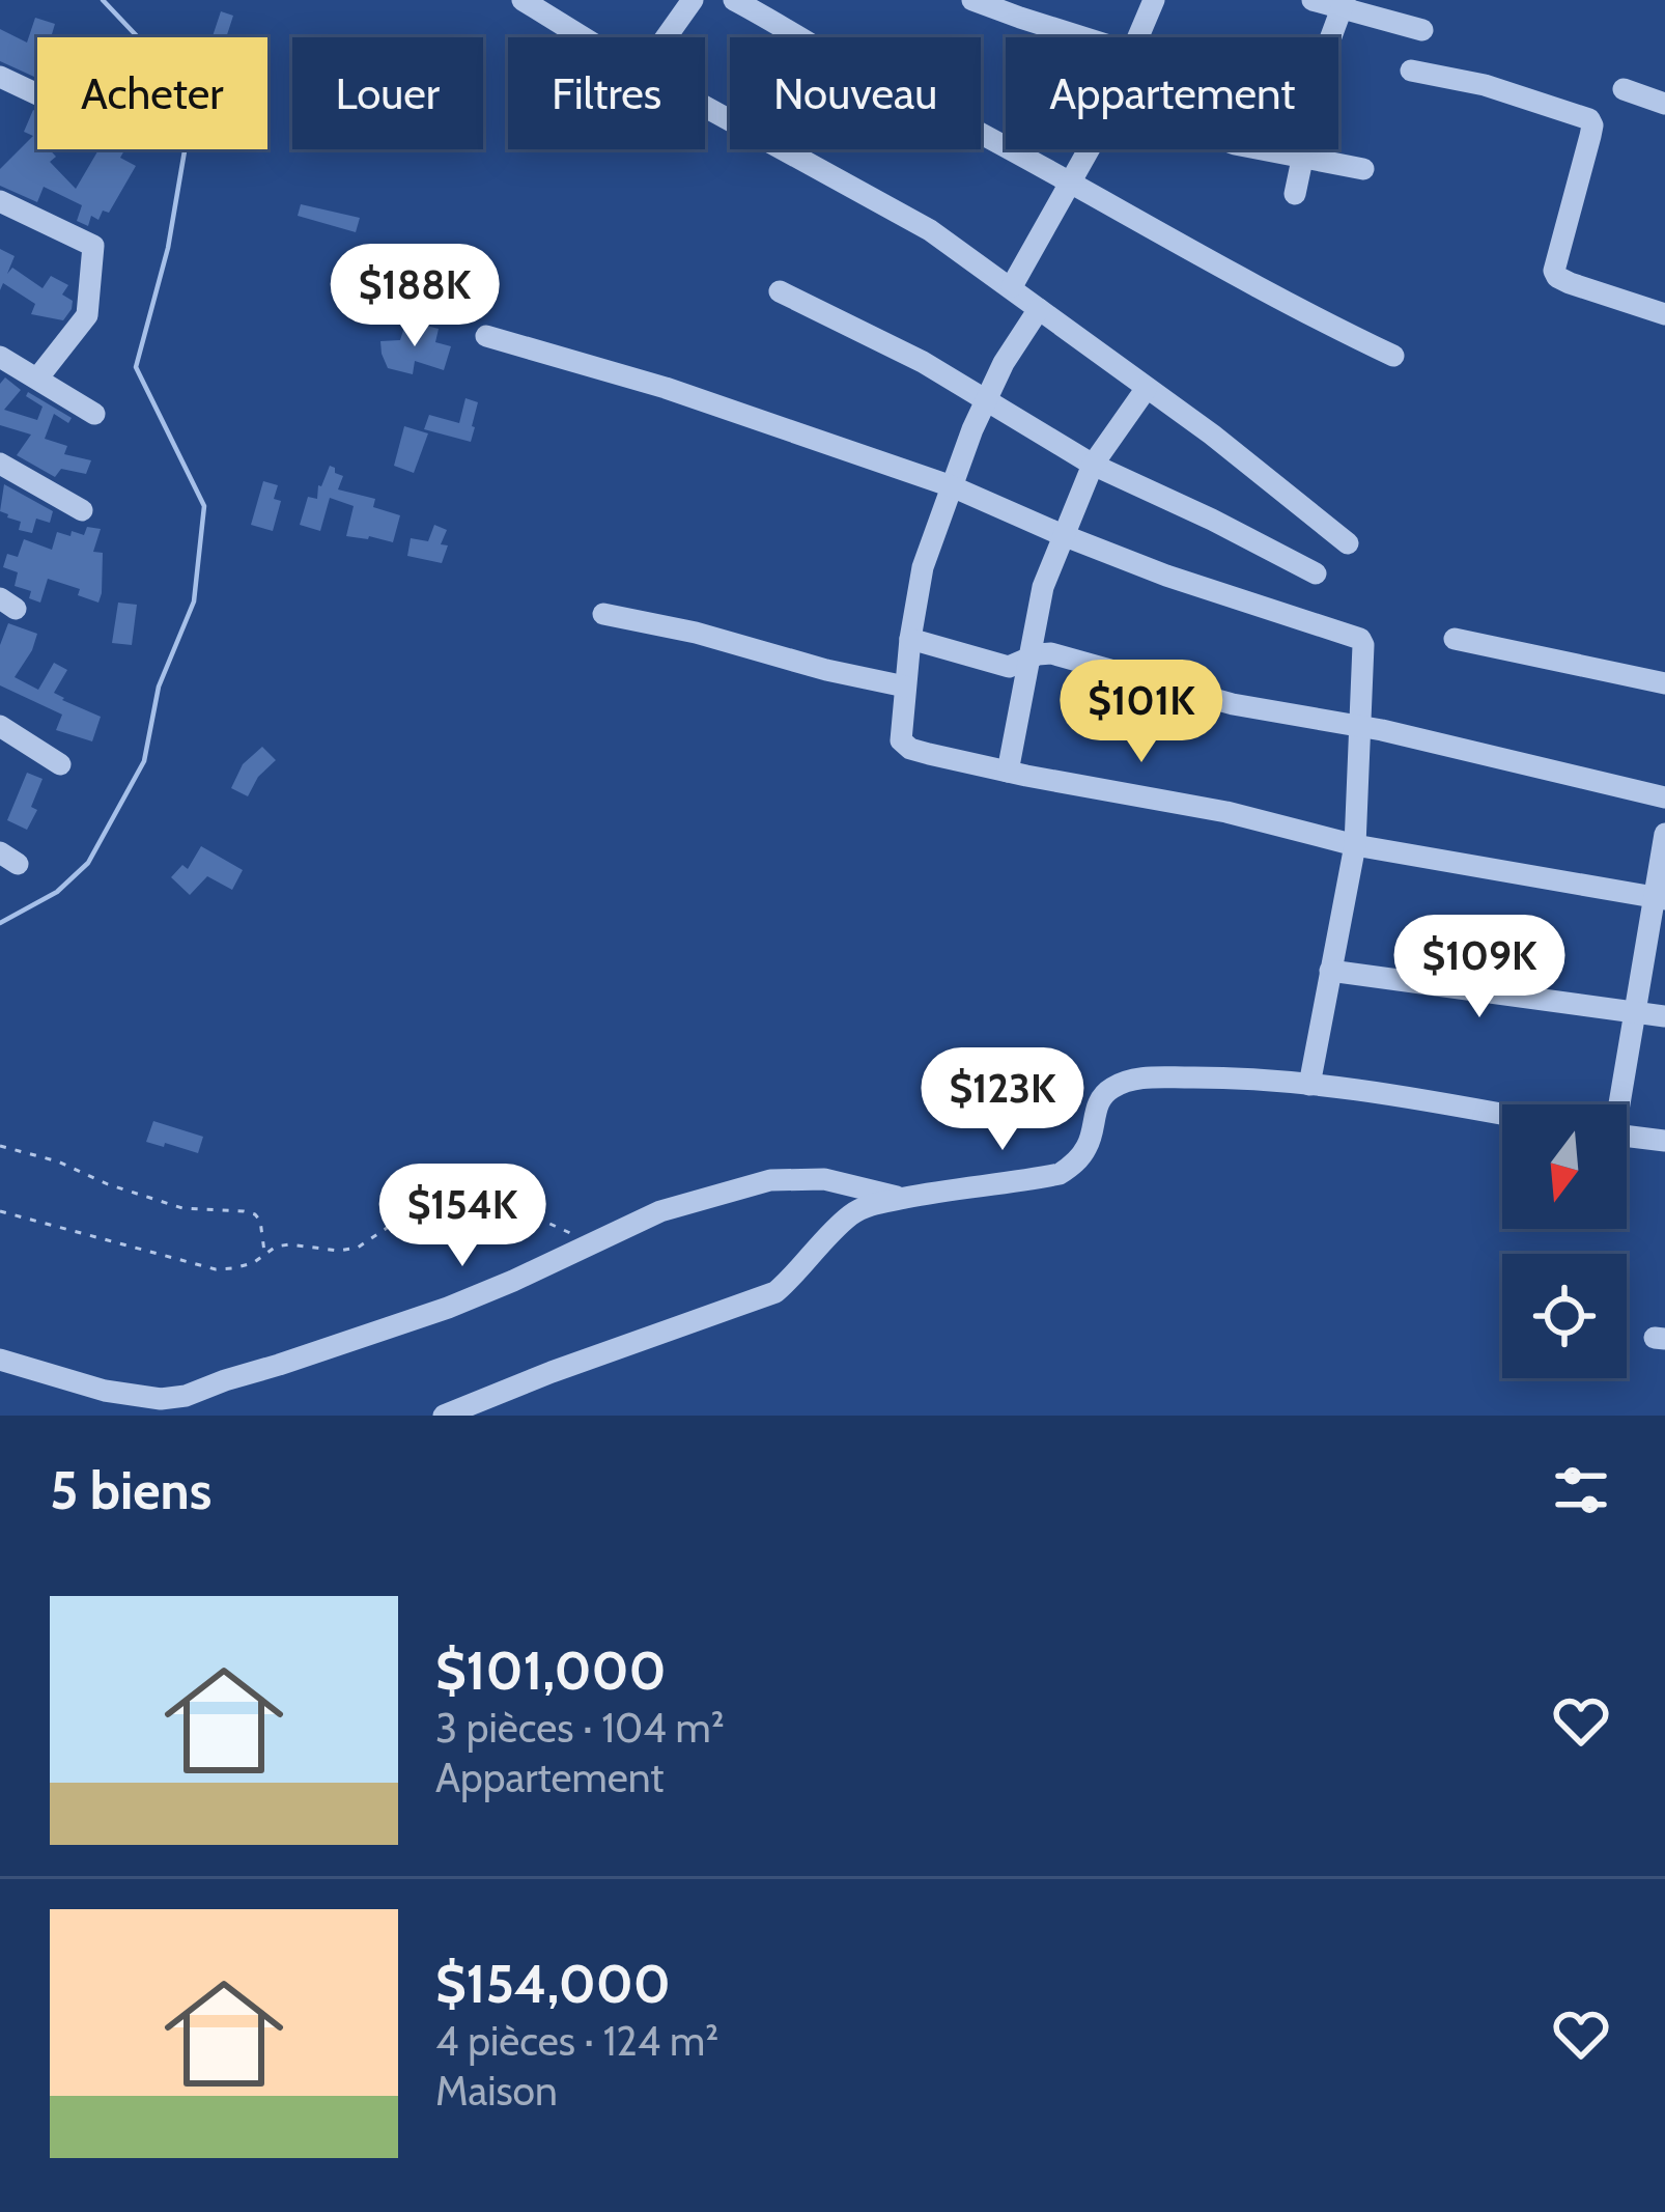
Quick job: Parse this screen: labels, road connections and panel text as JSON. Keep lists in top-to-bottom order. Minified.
{"north":"bottom","page":{"chip":["Acheter","Louer","Filtres","Nouveau","Appartement"],"price":["$188K","$101K","$109K","$123K","$154K"],"heading":"5 biens","list":[{"name":"$101,000","note":"3 pièces · 104 m² · Appartement"},{"name":"$154,000","note":"4 pièces · 124 m² · Maison"}]}}
